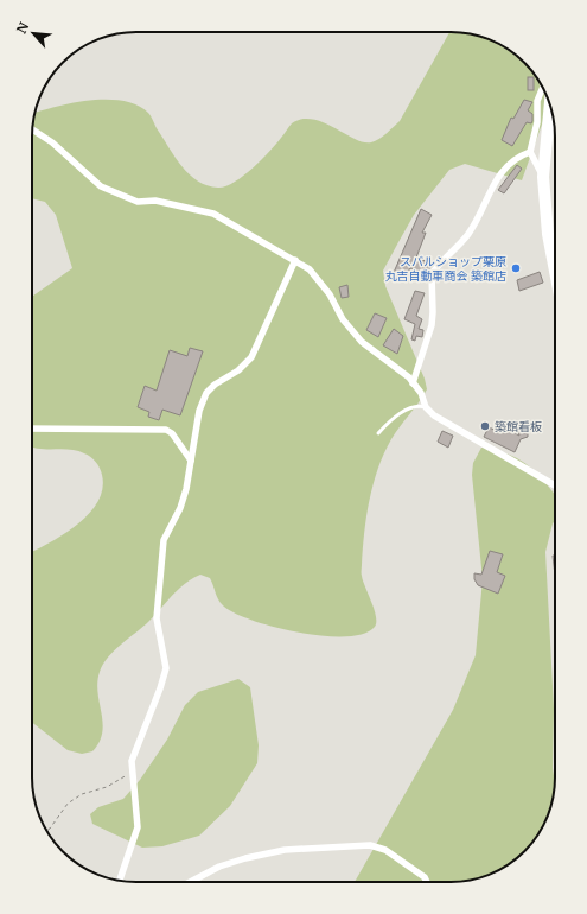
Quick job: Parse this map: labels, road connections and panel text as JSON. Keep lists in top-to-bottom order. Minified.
{"places":["スバルショップ栗原 丸吉自動車商会 築館店","築館看板"],"north":"top left"}
